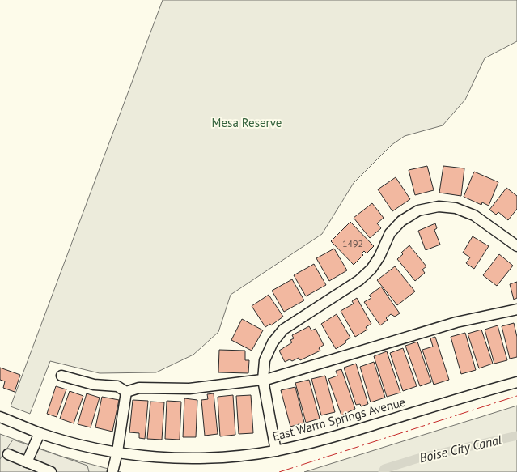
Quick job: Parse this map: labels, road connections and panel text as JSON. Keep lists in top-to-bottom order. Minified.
{"streets":{"street":["East Warm Springs Avenue"]},"water":["Boise City Canal"],"parks":["Mesa Reserve"],"house_numbers":["1492"]}
